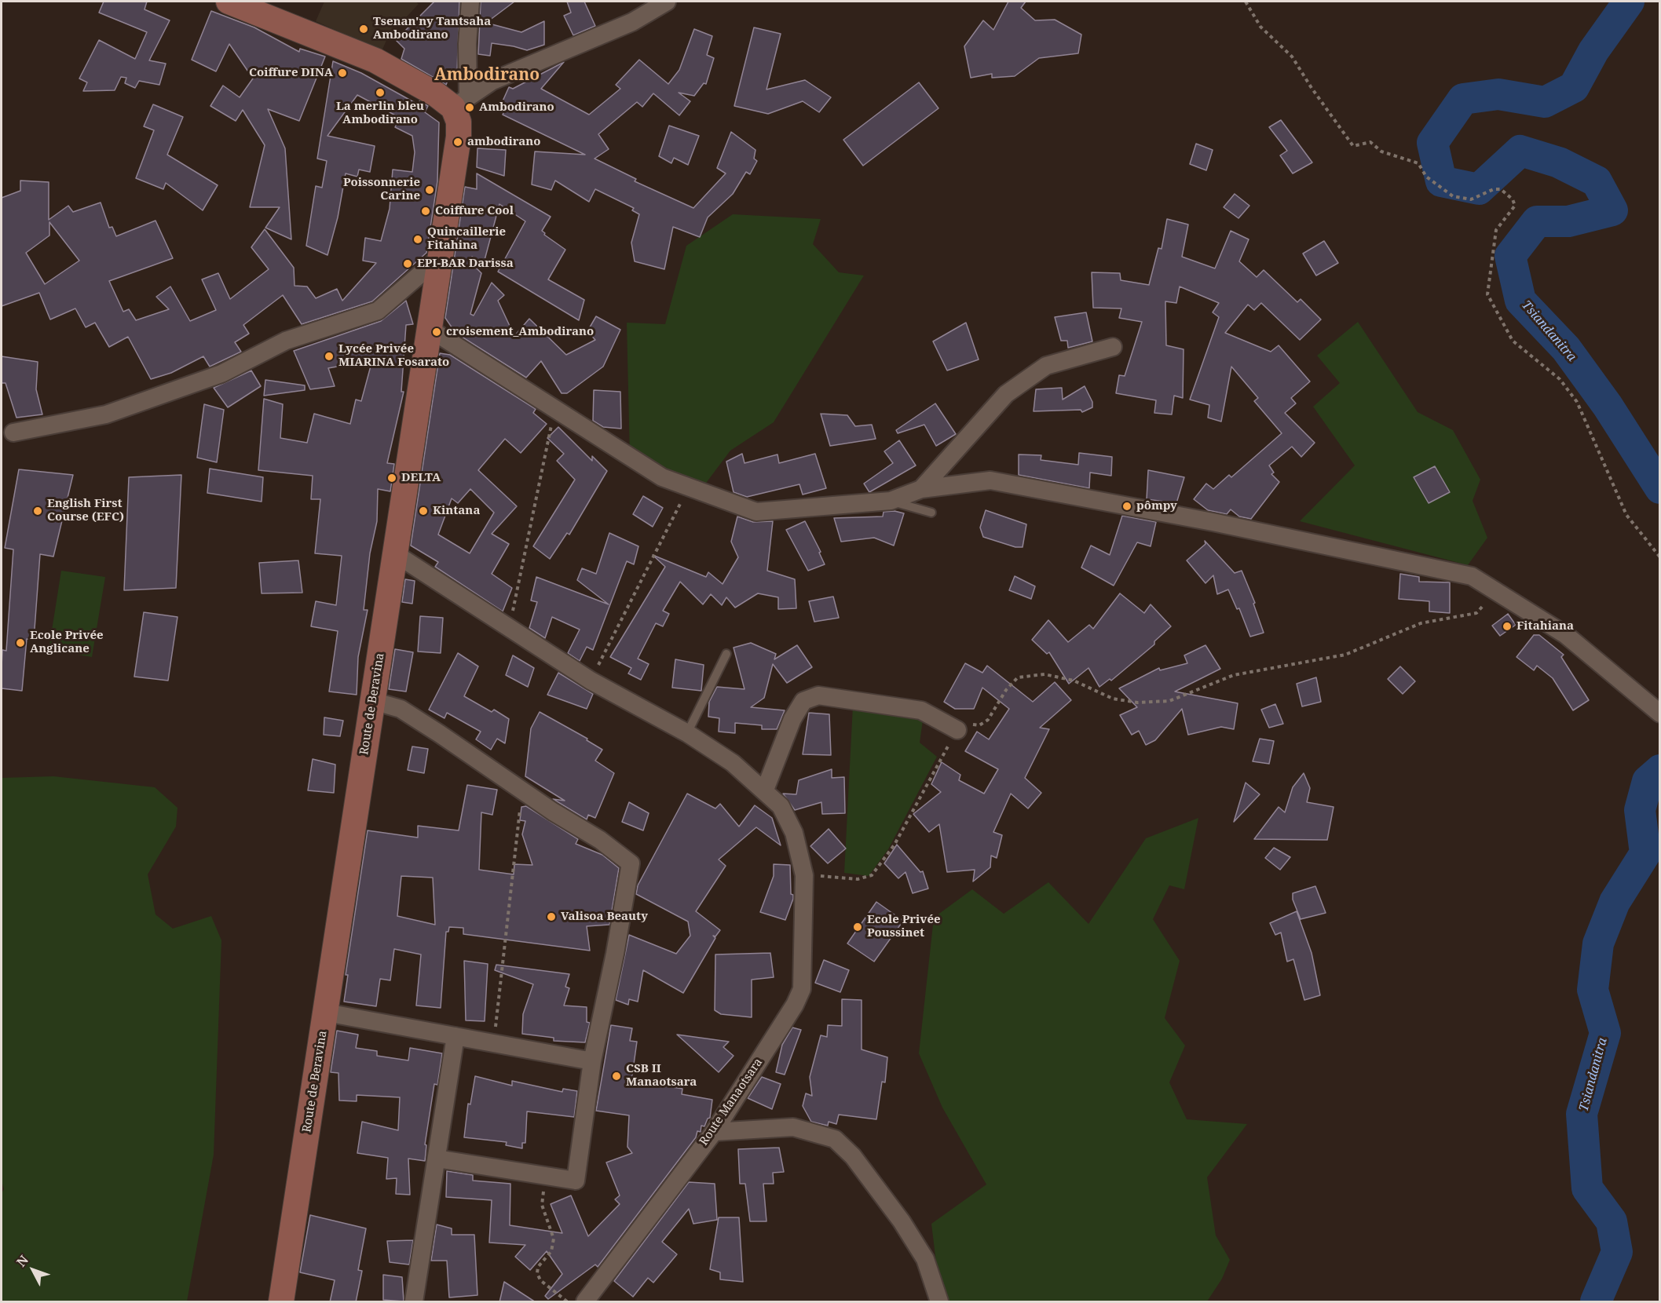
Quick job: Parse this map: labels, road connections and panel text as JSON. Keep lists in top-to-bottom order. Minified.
{"streets":{"street":["Route de Beravina","Route Manaotsara"]},"crossings":[["Route de Beravina","Route Manaotsara"]],"districts":["Ambodirano"],"water":["Tsiandanitra"],"places":["Tsenan'ny Tantsaha Ambodirano","Coiffure DINA","La merlin bleu Ambodirano","Ambodirano","ambodirano","Poissonnerie Carine","Coiffure Cool","Quincaillerie Fitahina","EPI-BAR Darissa","croisement_Ambodirano","Lycée Privée MIARINA Fosarato","DELTA","pômpy","English First Course (EFC)","Kintana","Fitahiana","Ecole Privée Anglicane","Valisoa Beauty","Ecole Privée Poussinet","CSB II Manaotsara"],"north":"top left"}
